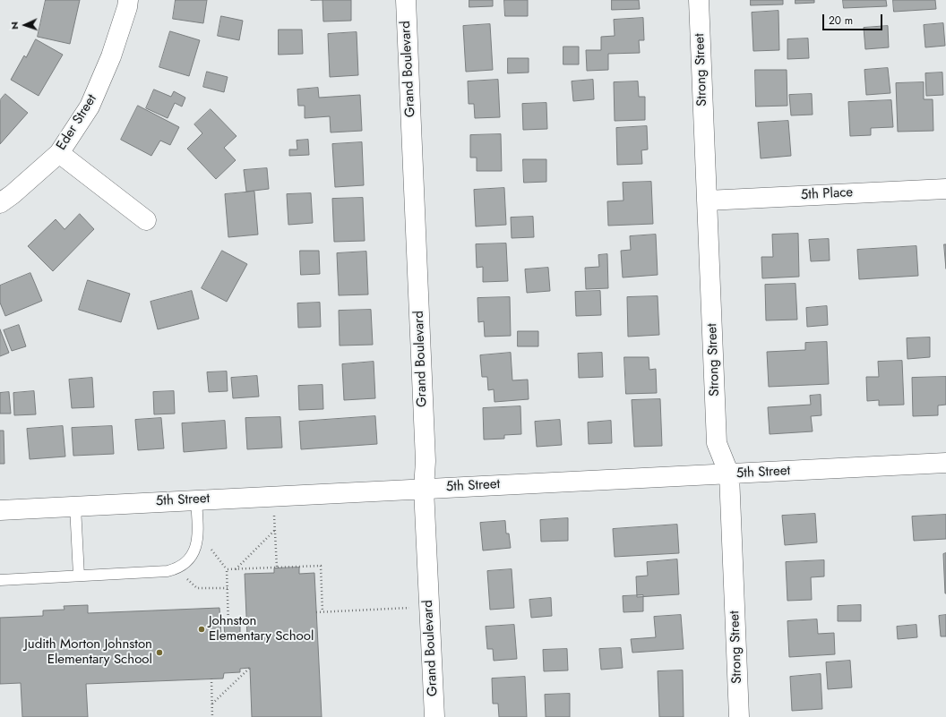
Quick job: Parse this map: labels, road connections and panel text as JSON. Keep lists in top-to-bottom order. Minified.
{"streets":{"street":["Grand Boulevard","Strong Street","Eder Street","5th Place","5th Street"]},"crossings":[["Grand Boulevard","5th Street"],["Strong Street","5th Place"],["Strong Street","5th Street"]],"places":["Johnston Elementary School","Judith Morton Johnston Elementary School"],"scale_bar":"20 m","north":"left"}
